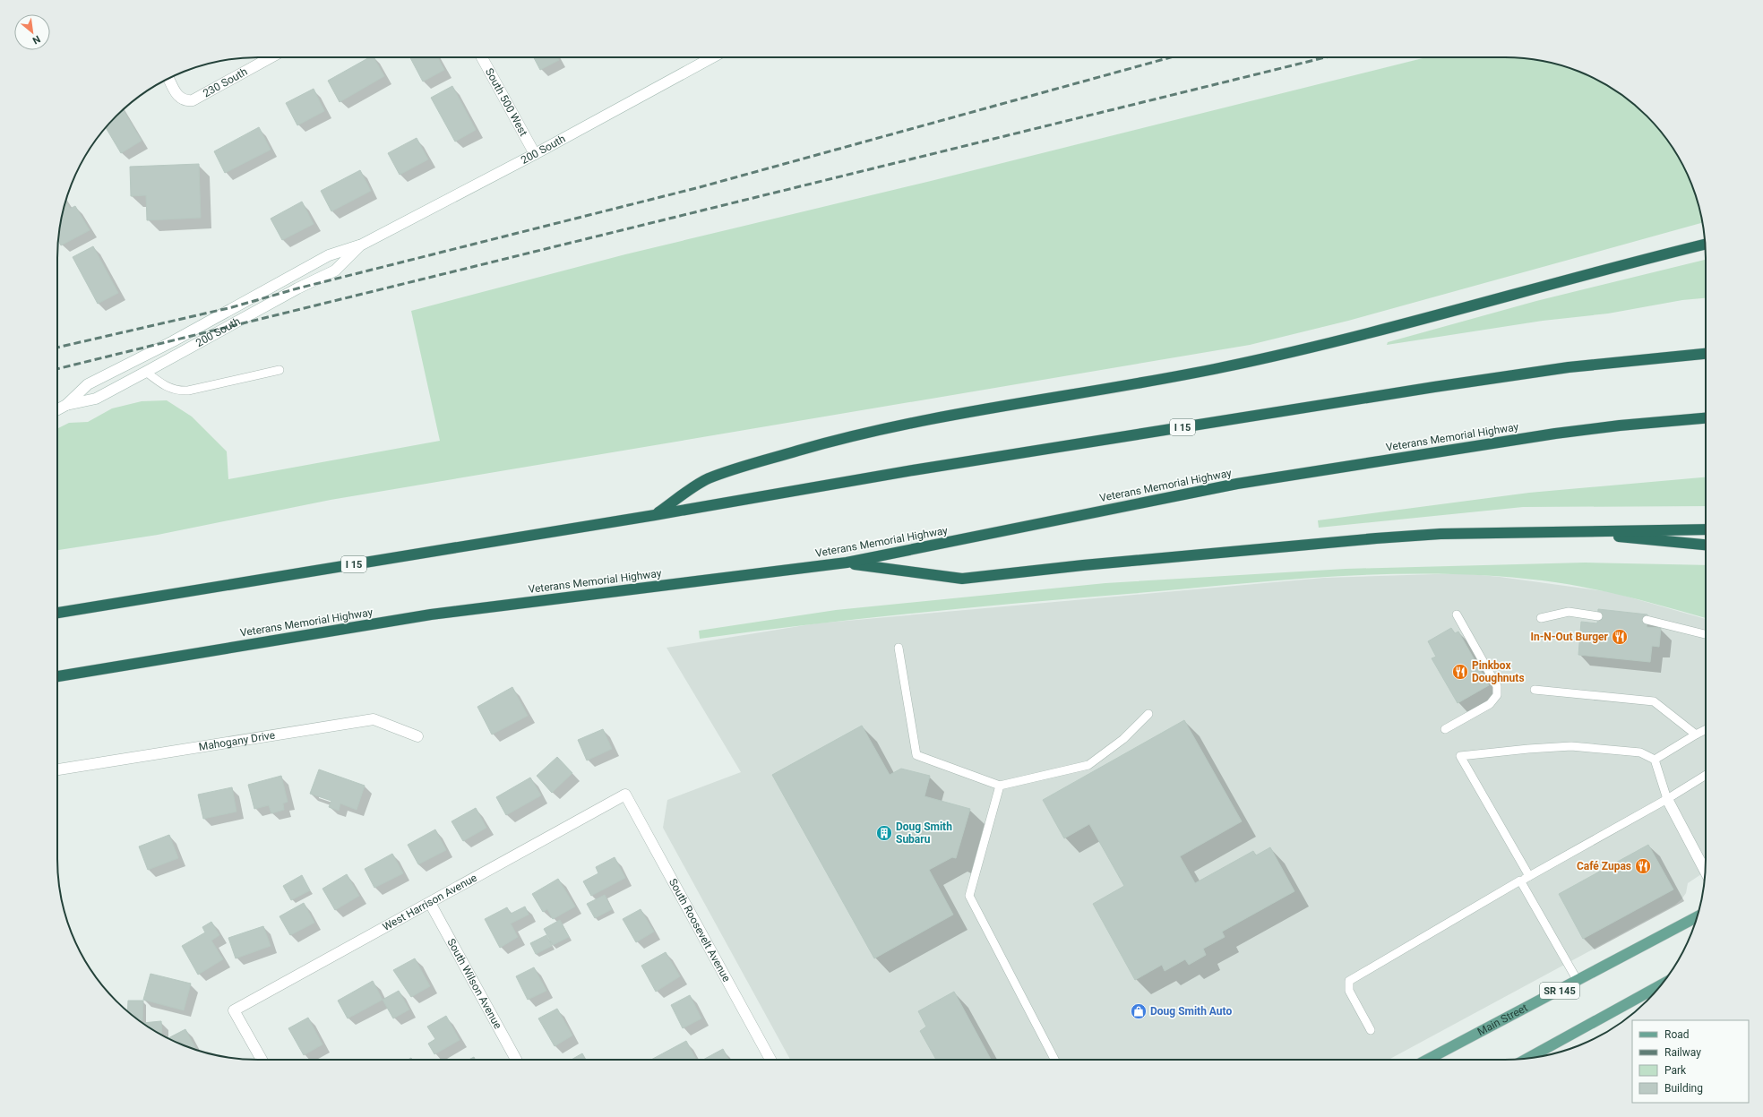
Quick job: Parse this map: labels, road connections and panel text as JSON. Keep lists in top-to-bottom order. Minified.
{"streets":{"highway":["I 15","Veterans Memorial Highway"],"main road":["SR 145","Main Street"],"street":["230 South","South 500 West","200 South","Mahogany Drive","West Harrison Avenue","South Roosevelt Avenue","South Wilson Avenue"]},"crossings":[["South 500 West","200 South"],["West Harrison Avenue","South Roosevelt Avenue"],["West Harrison Avenue","South Wilson Avenue"]],"places":{"restaurant":["In-N-Out Burger","Pinkbox Doughnuts","Café Zupas"],"building":["Doug Smith Subaru"],"shop":["Doug Smith Auto"]},"legend":["Road","Railway","Park","Building"],"north":"bottom right"}
